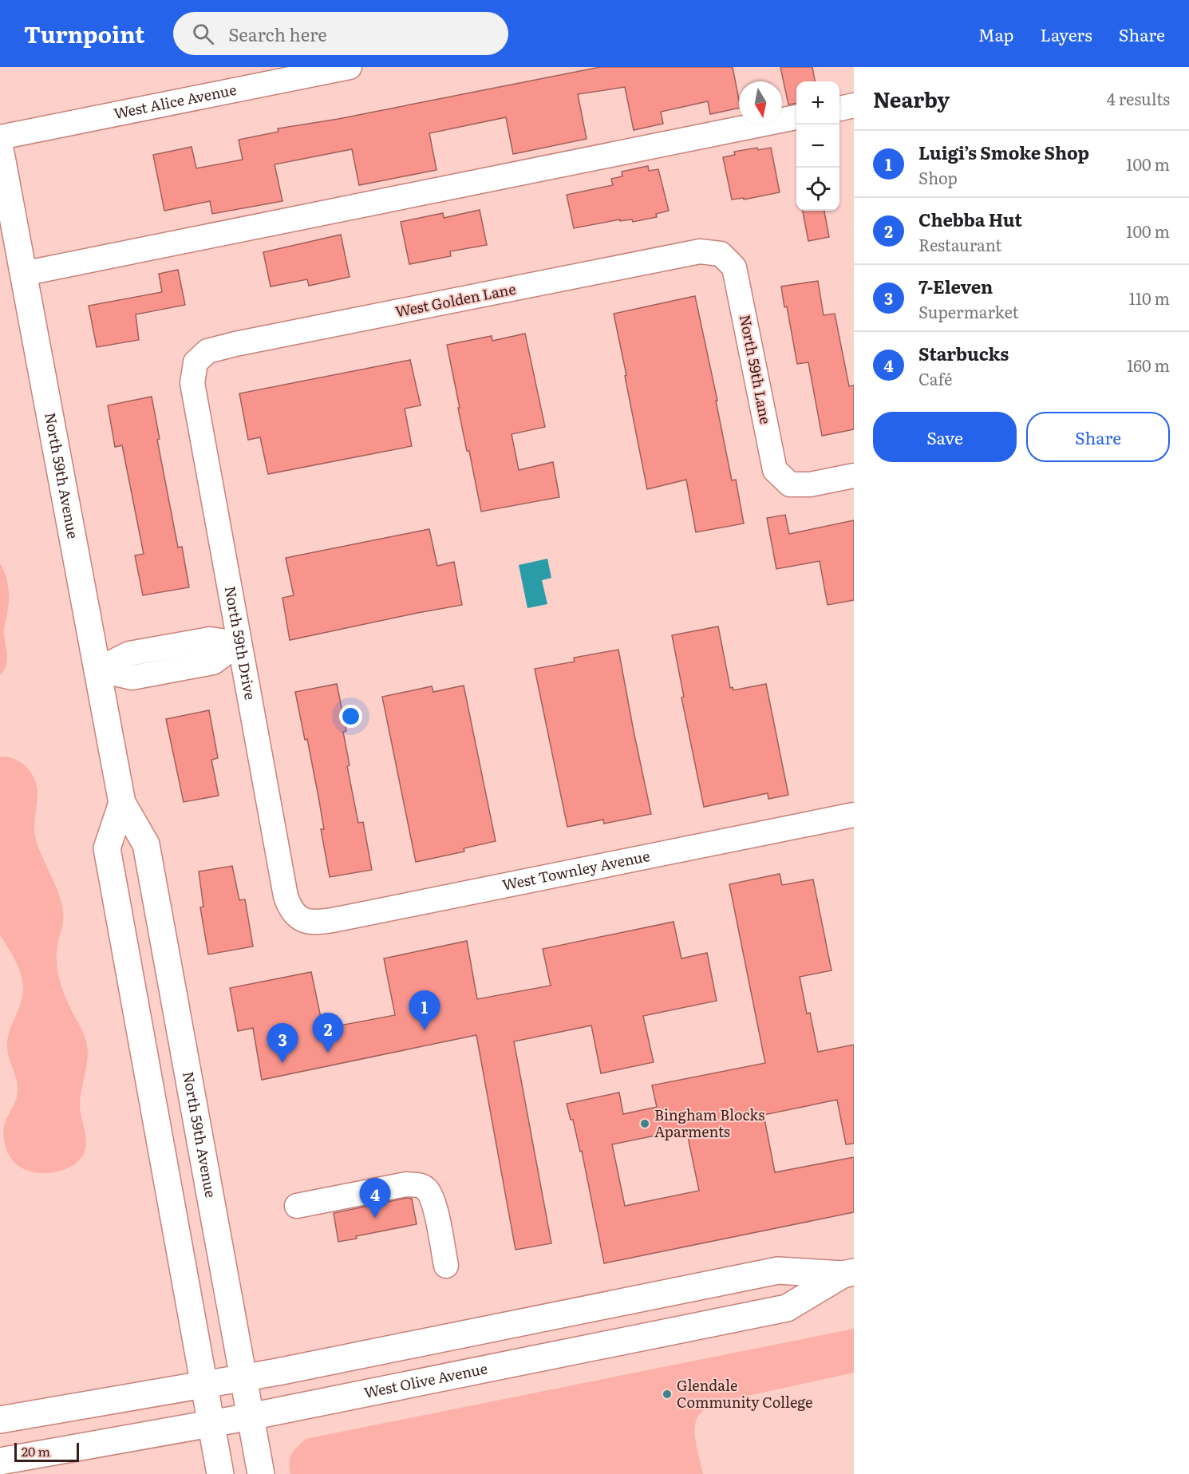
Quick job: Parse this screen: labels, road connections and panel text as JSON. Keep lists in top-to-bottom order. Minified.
{"streets":{"main road":["North 59th Avenue","West Olive Avenue"],"street":["West Alice Avenue","West Golden Lane","North 59th Lane","North 59th Drive","West Townley Avenue"]},"crossings":[["West Golden Lane","North 59th Lane"],["West Golden Lane","North 59th Drive"],["North 59th Avenue","West Olive Avenue"],["North 59th Drive","West Townley Avenue"]],"places":["Bingham Blocks Aparments","Glendale Community College"],"scale_bar":"20 m","north":"bottom","page":{"header":"Turnpoint","search":"Search here","nav":["Map","Layers","Share"],"heading":["Nearby","4 results"],"map_buttons":["+","−"],"list":[{"mark":"1","name":"Luigi’s Smoke Shop","note":"Shop","value":"100 m"},{"mark":"2","name":"Chebba Hut","note":"Restaurant","value":"100 m"},{"mark":"3","name":"7-Eleven","note":"Supermarket","value":"110 m"},{"mark":"4","name":"Starbucks","note":"Café","value":"160 m"}],"buttons":["Save","Share"],"pins":["1","2","3","4"],"scale":"20 m"}}
